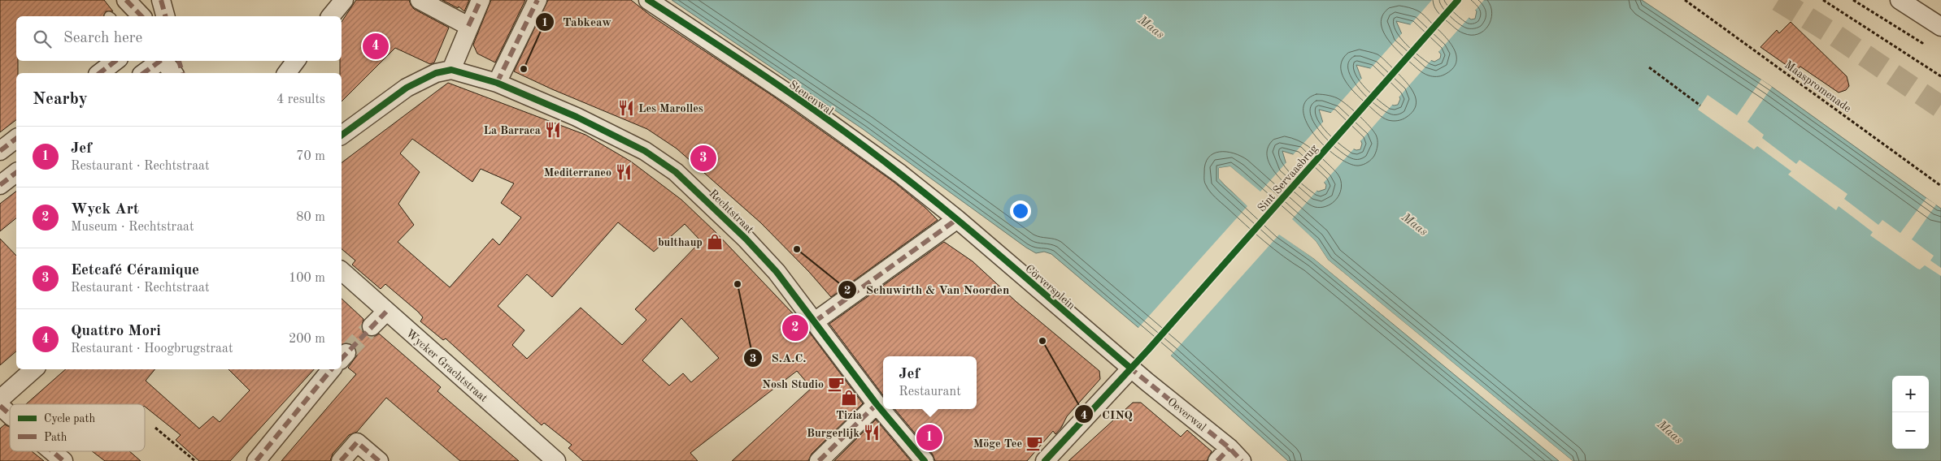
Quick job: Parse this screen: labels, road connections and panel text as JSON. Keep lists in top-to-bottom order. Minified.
{"streets":{"street":["Stenenwal","Rechtstraat","Cörversplein","Wycker Grachtstraat","Oeverwal"],"path":["Maaspromenade"],"cycle path":["Sint Servaasbrug"]},"crossings":[["Stenenwal","Cörversplein"],["Cörversplein","Oeverwal"]],"water":["Maas"],"places":{"other":["Tabkeaw","Schuwirth & Van Noorden","S.A.C.","CINQ"],"restaurant":["Les Marolles","La Barraca","Mediterraneo","Burgerlijk"],"shop":["bulthaup","Tizia"],"cafe":["Nosh Studio","Möge Tee"]},"legend":["Cycle path","Path"],"page":{"search":"Search here","pins":["4","3","2","1"],"heading":["Nearby","4 results"],"list":[{"mark":"1","name":"Jef","note":"Restaurant · Rechtstraat","value":"70 m"},{"mark":"2","name":"Wyck Art","note":"Museum · Rechtstraat","value":"80 m"},{"mark":"3","name":"Eetcafé Céramique","note":"Restaurant · Rechtstraat","value":"100 m"},{"mark":"4","name":"Quattro Mori","note":"Restaurant · Hoogbrugstraat","value":"200 m"}],"popup":["Jef","Restaurant"],"map_buttons":["+","−"]}}
